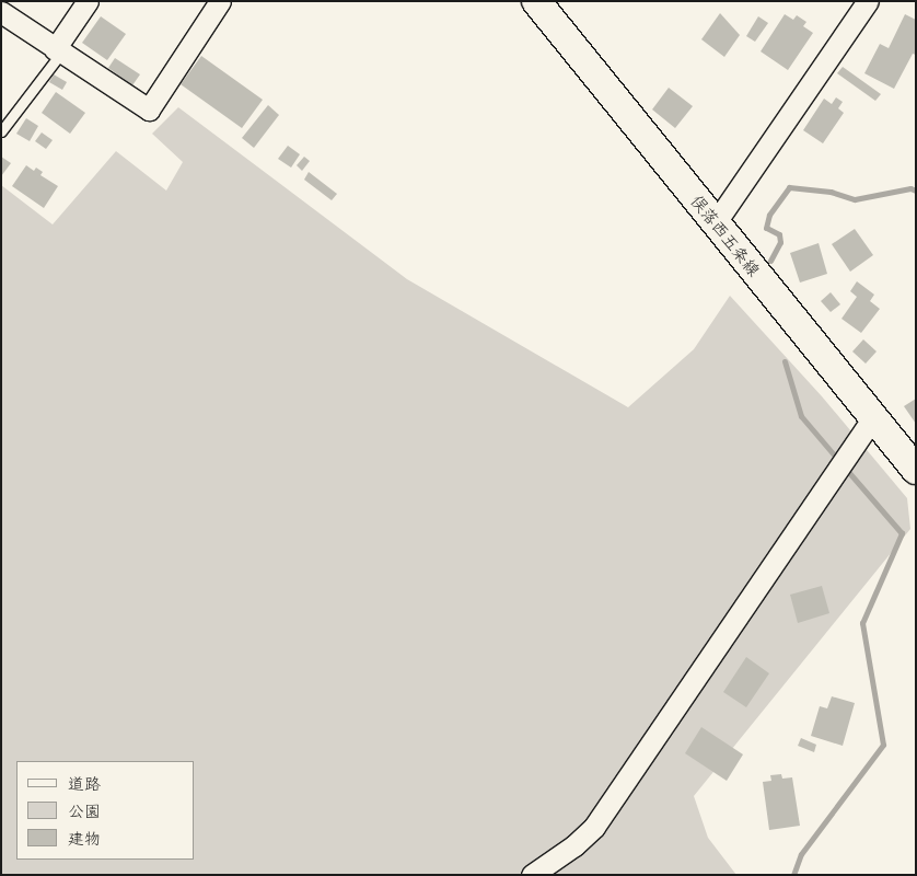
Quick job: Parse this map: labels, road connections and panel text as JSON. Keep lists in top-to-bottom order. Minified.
{"streets":{"main road":["俣落西五条線"]},"legend":["道路","公園","建物"]}
